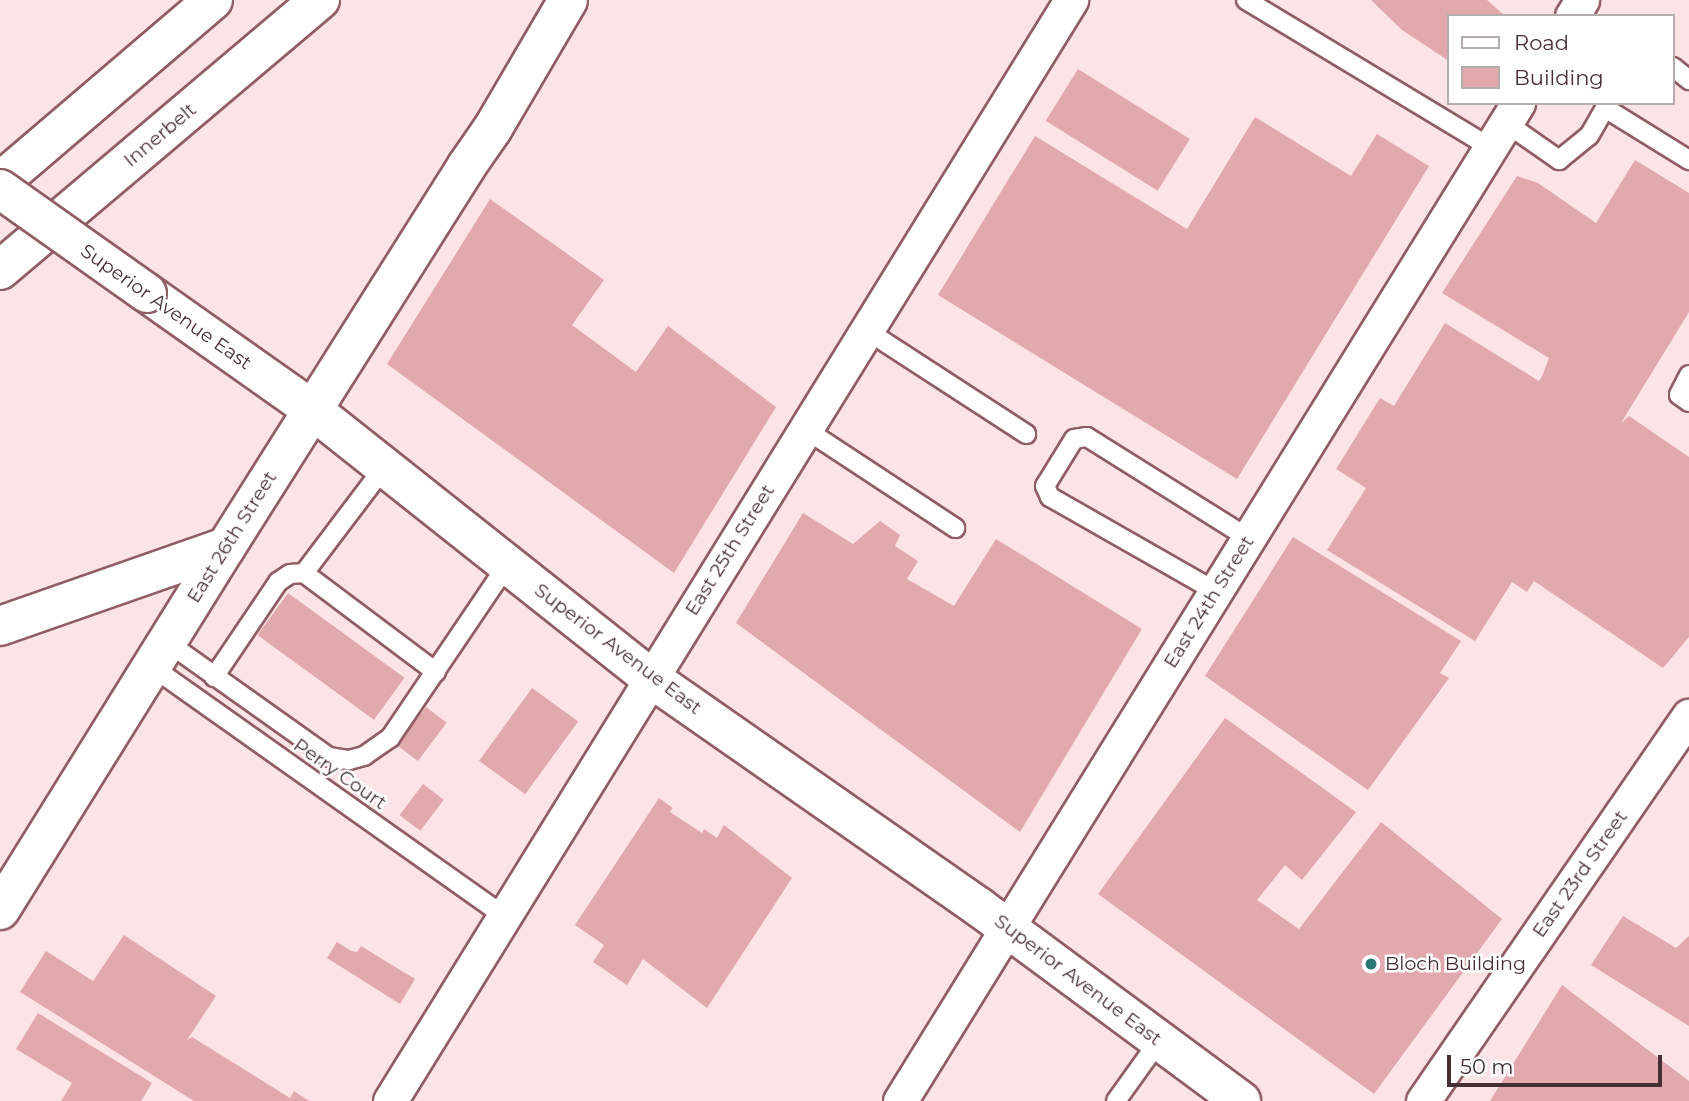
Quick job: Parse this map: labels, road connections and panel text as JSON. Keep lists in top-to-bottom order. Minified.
{"streets":{"main road":["Innerbelt","Superior Avenue East","East 26th Street"],"street":["East 25th Street","East 24th Street","East 23rd Street"],"lane":["Perry Court"]},"crossings":[["Superior Avenue East","East 26th Street"],["Superior Avenue East","East 25th Street"],["Superior Avenue East","East 24th Street"],["East 26th Street","Perry Court"],["East 25th Street","Perry Court"]],"places":["Bloch Building"],"legend":["Road","Building"],"scale_bar":"50 m"}
